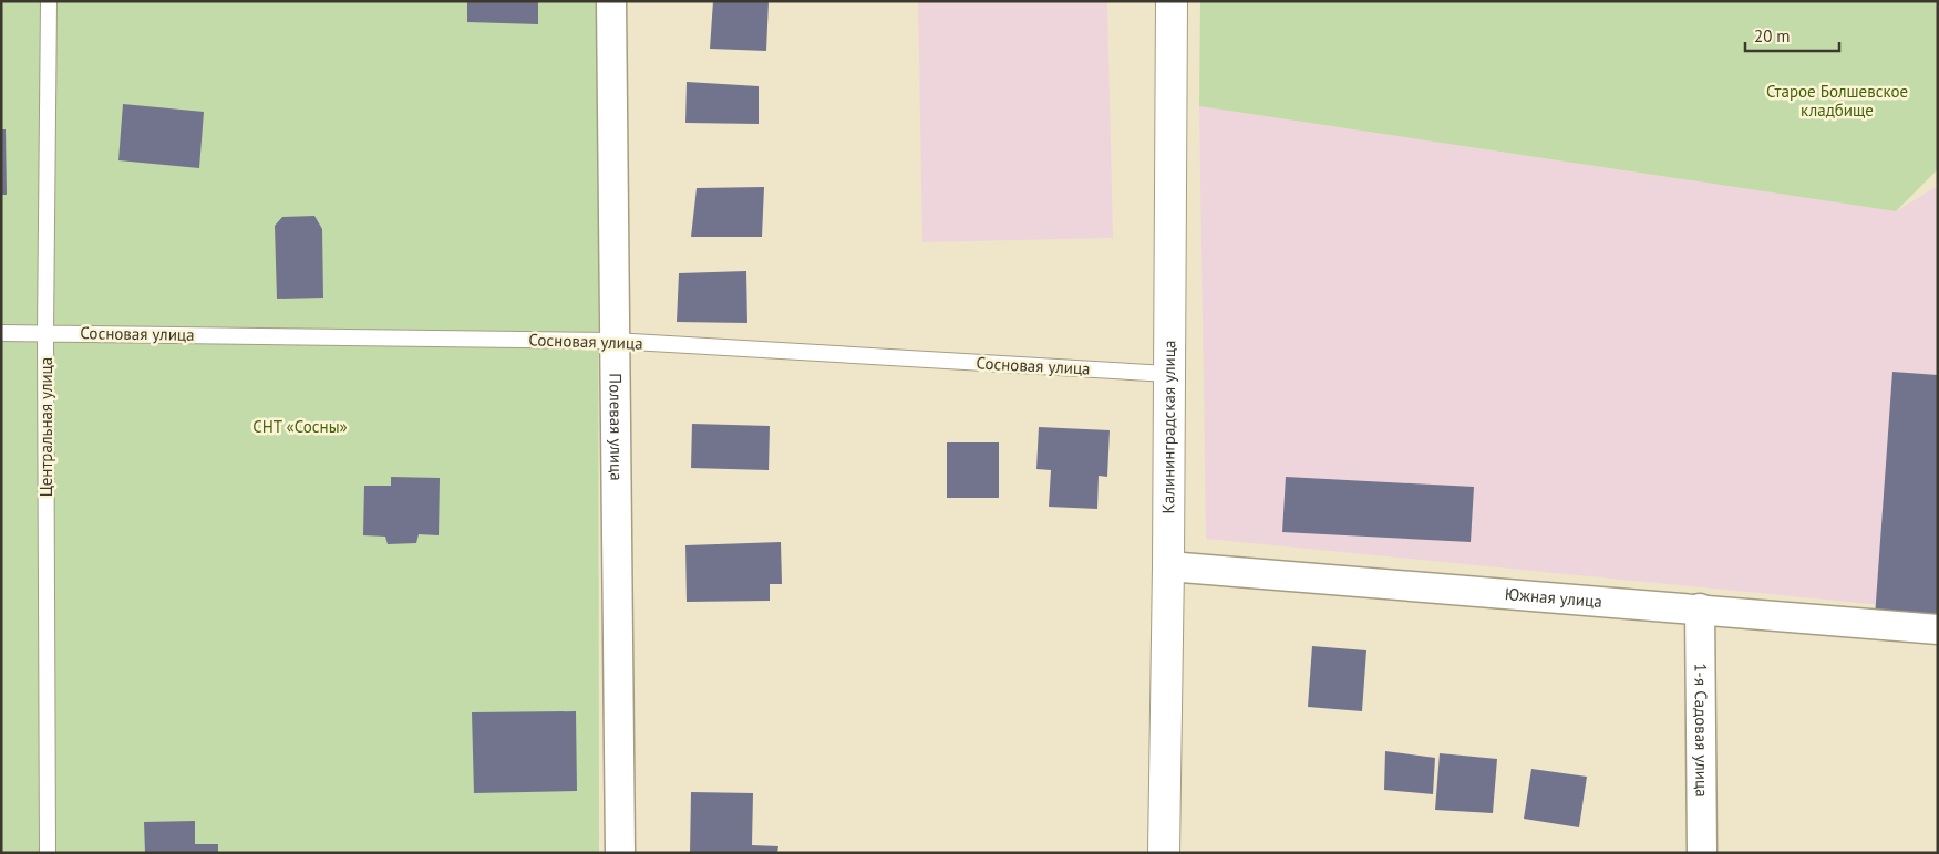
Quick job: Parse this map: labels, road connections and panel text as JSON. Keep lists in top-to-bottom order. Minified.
{"streets":{"street":["Полевая улица","Калининградская улица","Южная улица","1-я Садовая улица"],"lane":["Сосновая улица","Центральная улица"]},"crossings":[["Сосновая улица","Центральная улица"],["Сосновая улица","Полевая улица"],["Сосновая улица","Калининградская улица"],["Калининградская улица","Южная улица"],["Южная улица","1-я Садовая улица"]],"parks":["Старое Болшевское кладбище","СНТ «Сосны»"],"scale_bar":"20 m"}
